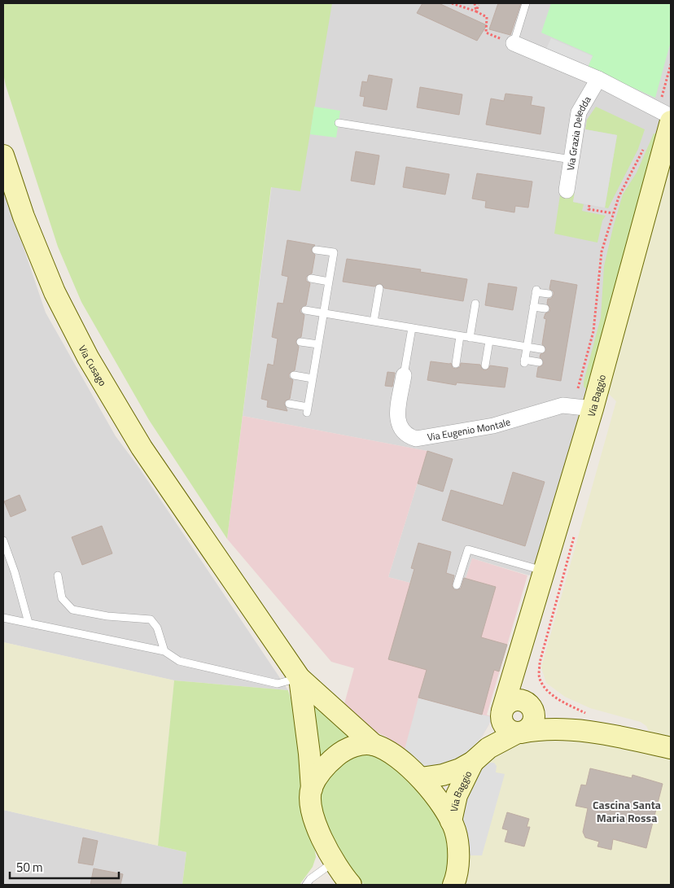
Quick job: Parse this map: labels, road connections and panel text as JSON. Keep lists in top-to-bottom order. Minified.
{"streets":{"main road":["Via Cusago","Via Baggio"],"street":["Via Grazia Deledda","Via Eugenio Montale"]},"crossings":[["Via Baggio","Via Eugenio Montale"]],"districts":["Cascina Santa Maria Rossa"],"scale_bar":"50 m"}
